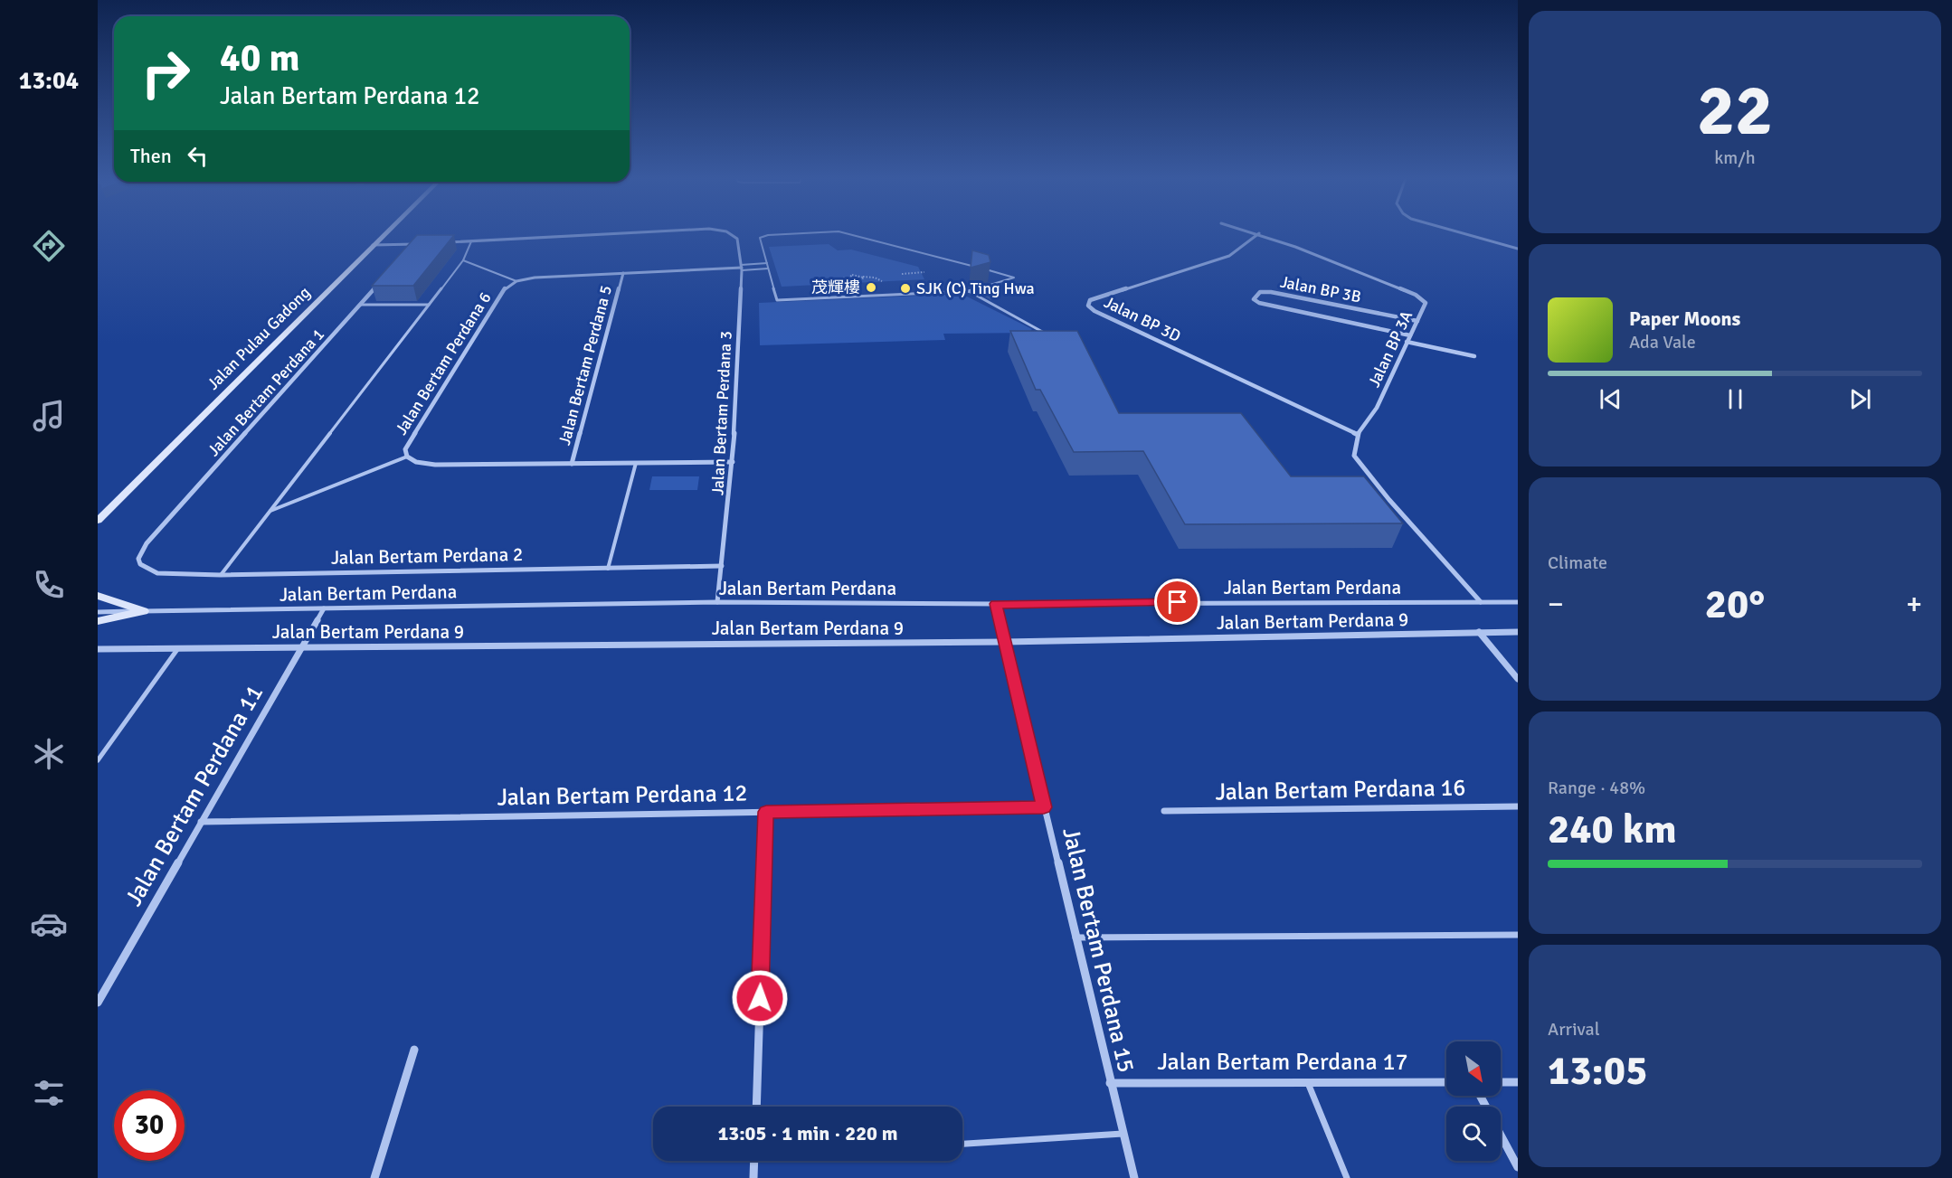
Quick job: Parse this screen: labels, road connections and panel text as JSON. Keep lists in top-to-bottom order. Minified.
{"streets":{"main road":["Jalan Pulau Gadong"],"street":["Jalan BP 3B","Jalan BP 3D","Jalan BP 3A","Jalan Bertam Perdana 6","Jalan Bertam Perdana 5","Jalan Bertam Perdana 1","Jalan Bertam Perdana 3","Jalan Bertam Perdana 2","Jalan Bertam Perdana","Jalan Bertam Perdana 9","Jalan Bertam Perdana 16","Jalan Bertam Perdana 11","Jalan Bertam Perdana 12","Jalan Bertam Perdana 15","Jalan Bertam Perdana 17"]},"crossings":[["Jalan BP 3B","Jalan BP 3A"],["Jalan BP 3D","Jalan BP 3A"],["Jalan BP 3A","Jalan Bertam Perdana"],["Jalan Bertam Perdana 6","Jalan Bertam Perdana 5"],["Jalan Bertam Perdana 1","Jalan Bertam Perdana 2"],["Jalan Bertam Perdana 3","Jalan Bertam Perdana 2"],["Jalan Bertam Perdana 3","Jalan Bertam Perdana"],["Jalan Bertam Perdana","Jalan Bertam Perdana 11"],["Jalan Bertam Perdana","Jalan Bertam Perdana 15"],["Jalan Bertam Perdana 9","Jalan Bertam Perdana 11"],["Jalan Bertam Perdana 9","Jalan Bertam Perdana 15"],["Jalan Bertam Perdana 11","Jalan Bertam Perdana 12"],["Jalan Bertam Perdana 12","Jalan Bertam Perdana 15"],["Jalan Bertam Perdana 15","Jalan Bertam Perdana 17"]],"places":["茂輝樓","SJK (C) Ting Hwa"],"north":"bottom right","page":{"tabs":"13:04","tile":[["22","km/h"],"Climate",["Range · 48%","240 km"],["Arrival","13:05"]],"turn":["40 m","Jalan Bertam Perdana 12"],"then":"Then","song":["Paper Moons","Ada Vale"],"heat":["−","20°","+"],"limit":"30","trip":"13:05 · 1 min · 220 m"}}
